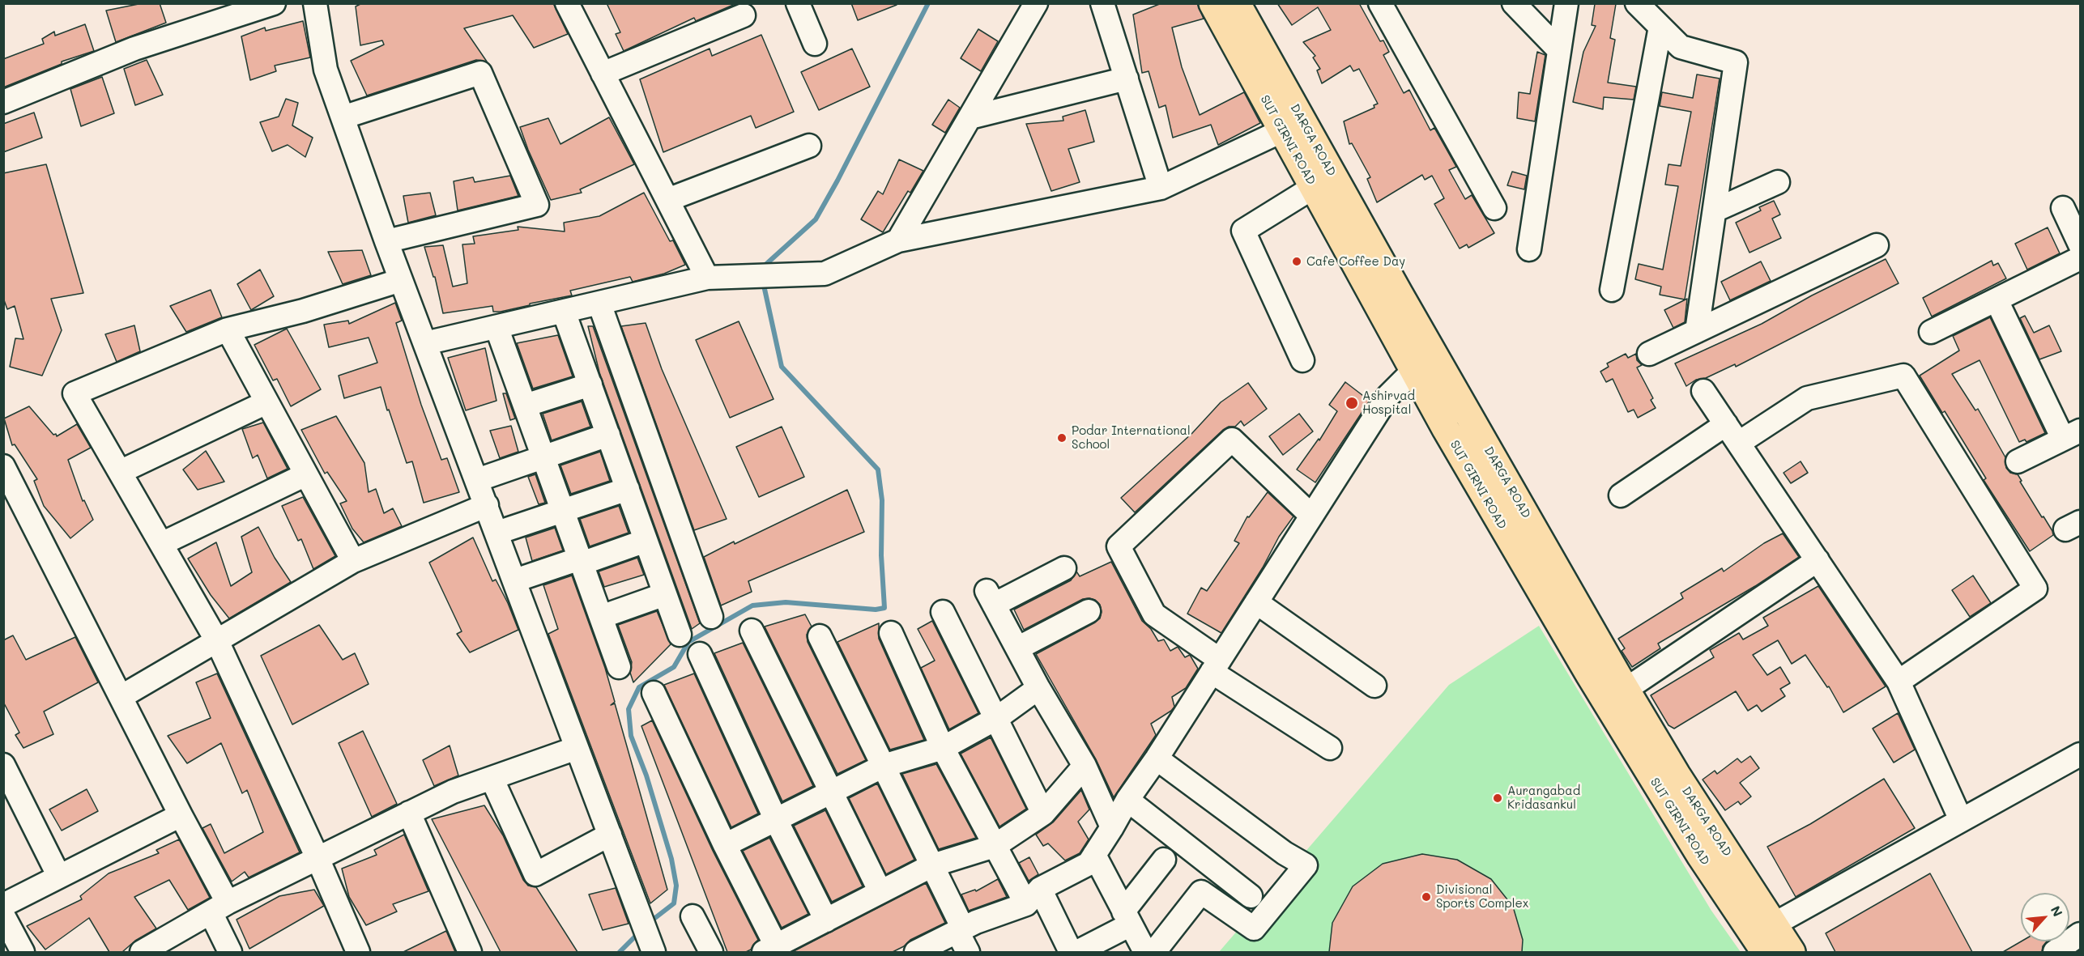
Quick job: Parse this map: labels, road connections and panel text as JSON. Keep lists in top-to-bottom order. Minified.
{"streets":{"main road":["SUT GIRNI ROAD","DARGA ROAD"]},"crossings":[["SUT GIRNI ROAD","DARGA ROAD"]],"places":["Cafe Coffee Day","Ashirvad Hospital","Podar International School","Aurangabad Kridasankul","Divisional Sports Complex"],"north":"top right"}
